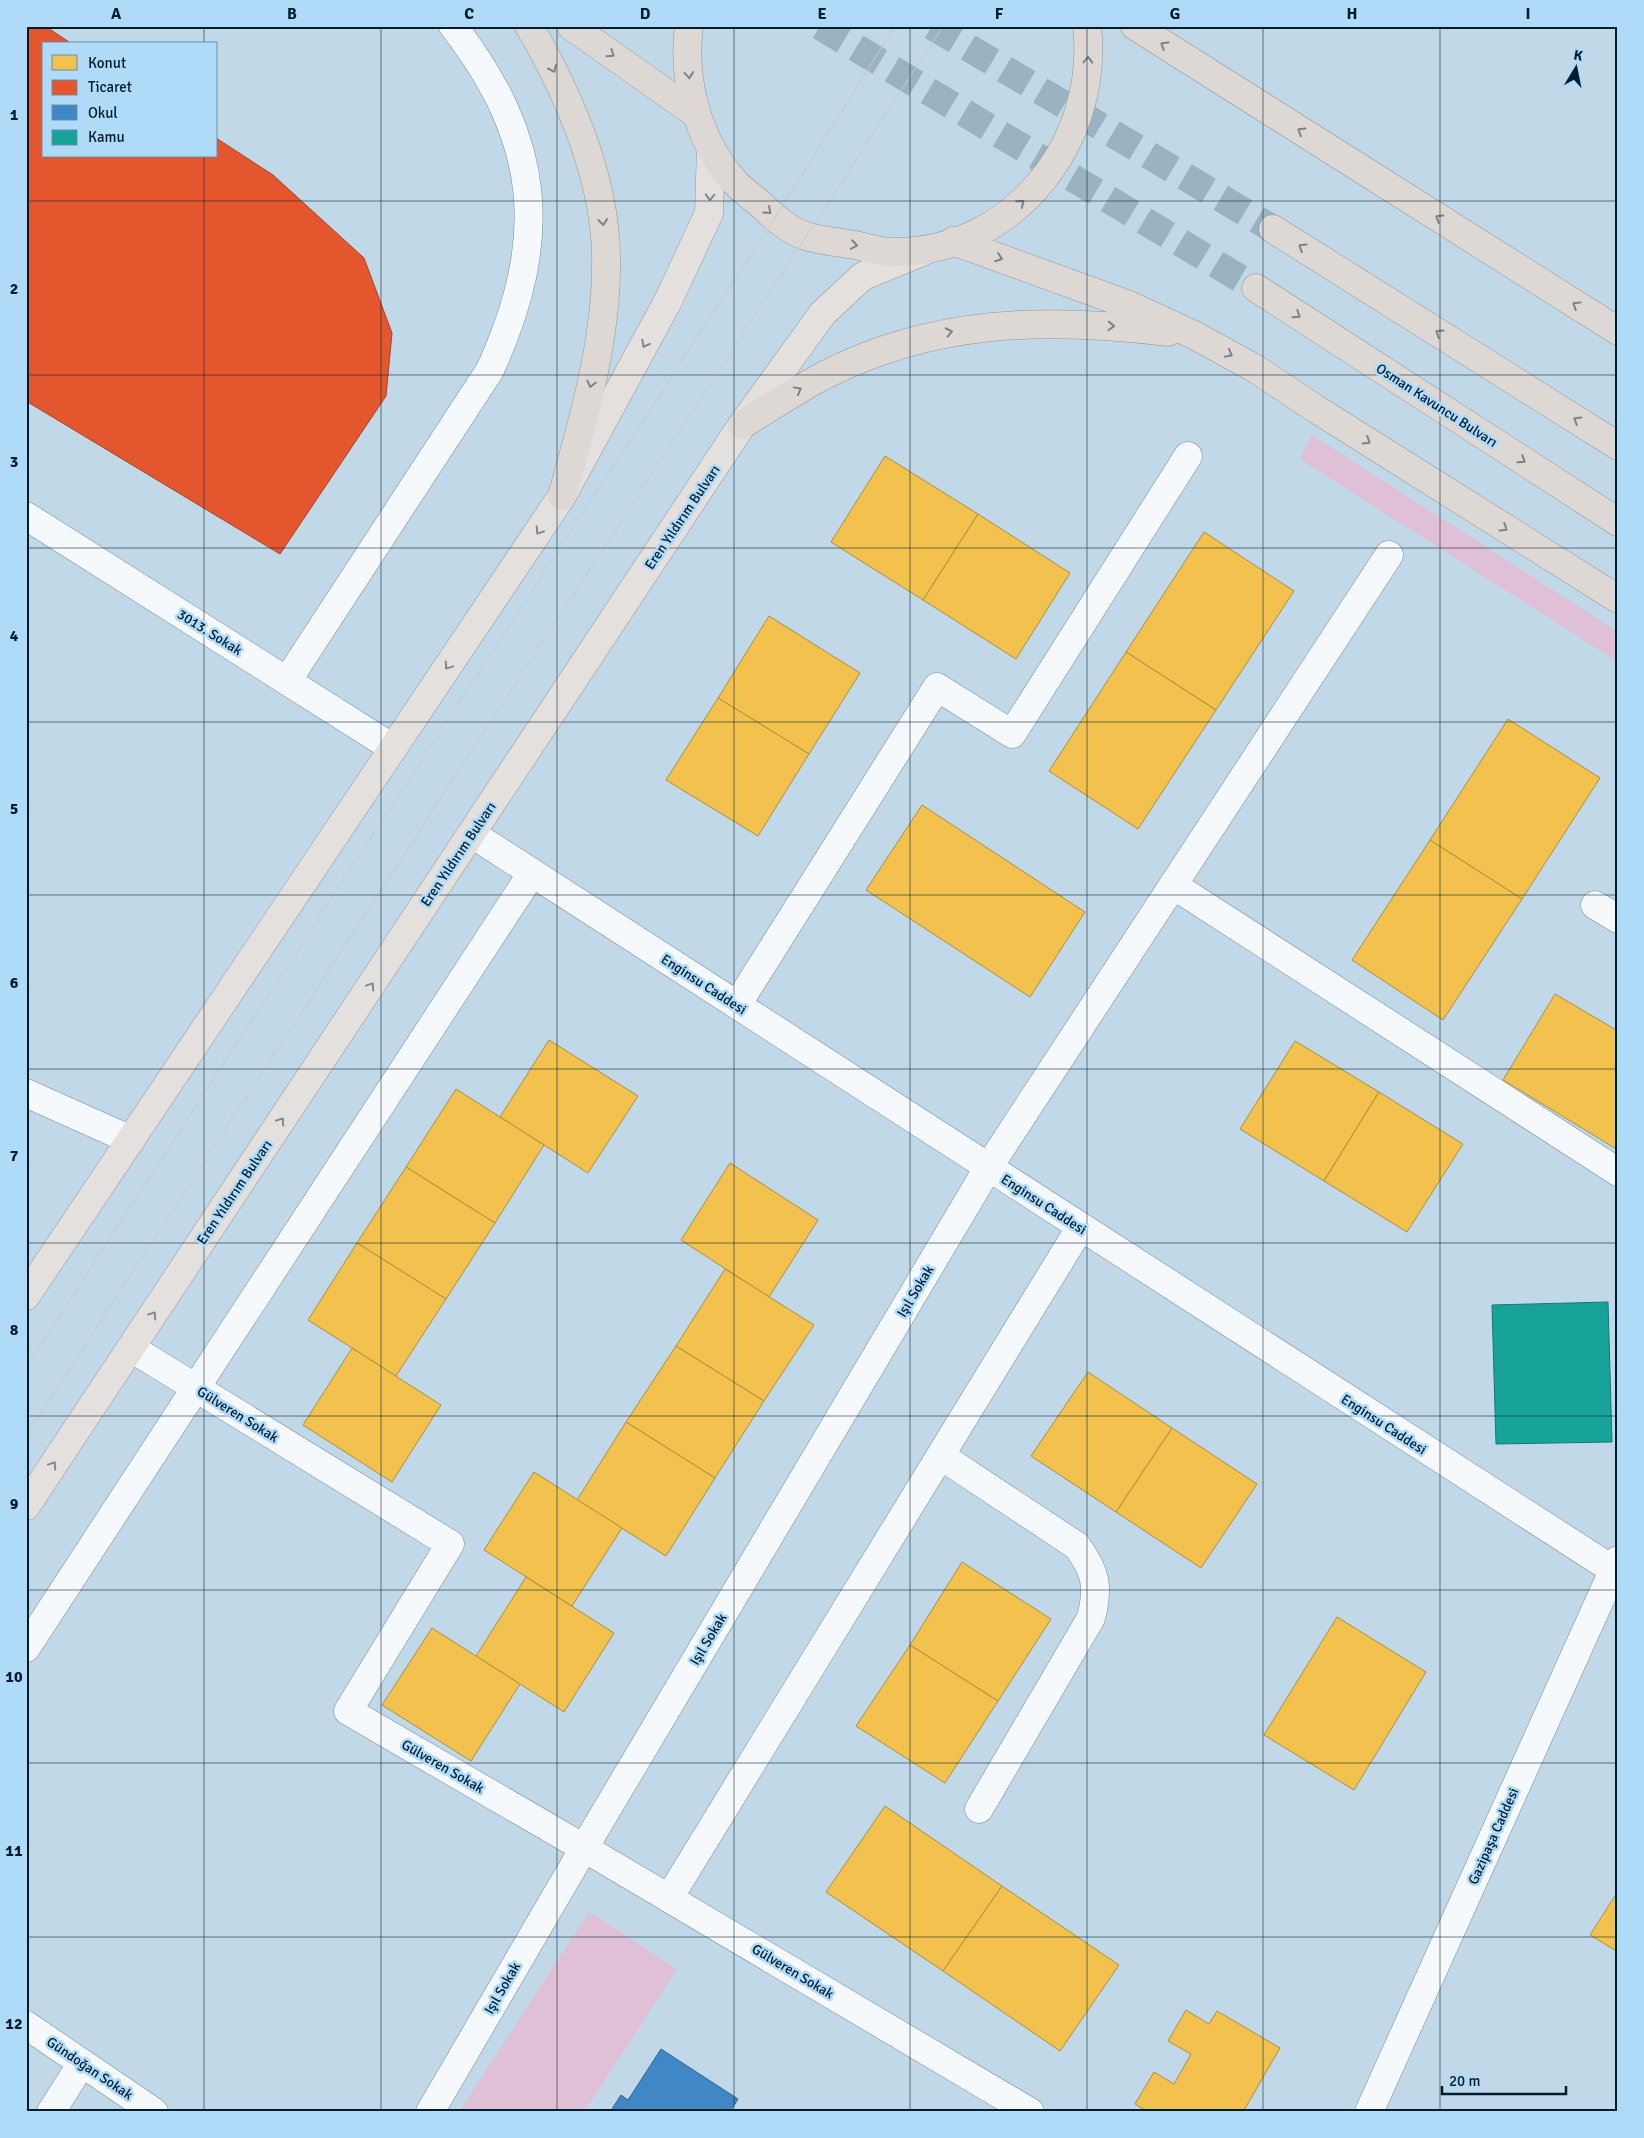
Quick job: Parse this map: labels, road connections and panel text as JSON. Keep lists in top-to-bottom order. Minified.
{"streets":{"highway":["Osman Kavuncu Bulvarı"],"main road":["Eren Yıldırım Bulvarı"],"street":["3013. Sokak","Enginsu Caddesi","Işıl Sokak","Gülveren Sokak","Gazipaşa Caddesi","Gündoğan Sokak"]},"crossings":[["Eren Yıldırım Bulvarı","Enginsu Caddesi"],["Eren Yıldırım Bulvarı","Gülveren Sokak"],["Enginsu Caddesi","Işıl Sokak"],["Enginsu Caddesi","Gazipaşa Caddesi"],["Işıl Sokak","Gülveren Sokak"]],"legend":["Konut","Ticaret","Okul","Kamu"],"scale_bar":"20 m","north":"top","grid":{"columns":["A","B","C","D","E","F","G","H","I"],"rows":["1","2","3","4","5","6","7","8","9","10","11","12"]}}
